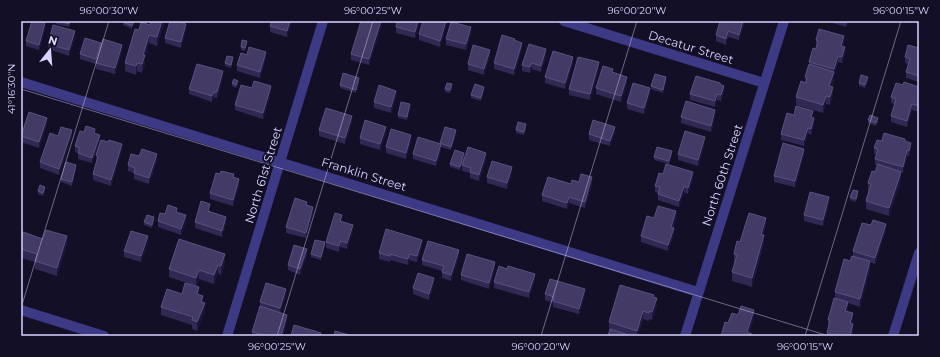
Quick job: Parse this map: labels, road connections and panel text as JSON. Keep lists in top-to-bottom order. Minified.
{"streets":{"street":["Decatur Street","Franklin Street","North 61st Street","North 60th Street"]},"crossings":[["Decatur Street","North 60th Street"],["Franklin Street","North 61st Street"],["Franklin Street","North 60th Street"]],"north":"top","coordinates":["96°00'30\"W","96°00'25\"W","96°00'20\"W","96°00'15\"W","41°16'30\"N"]}
